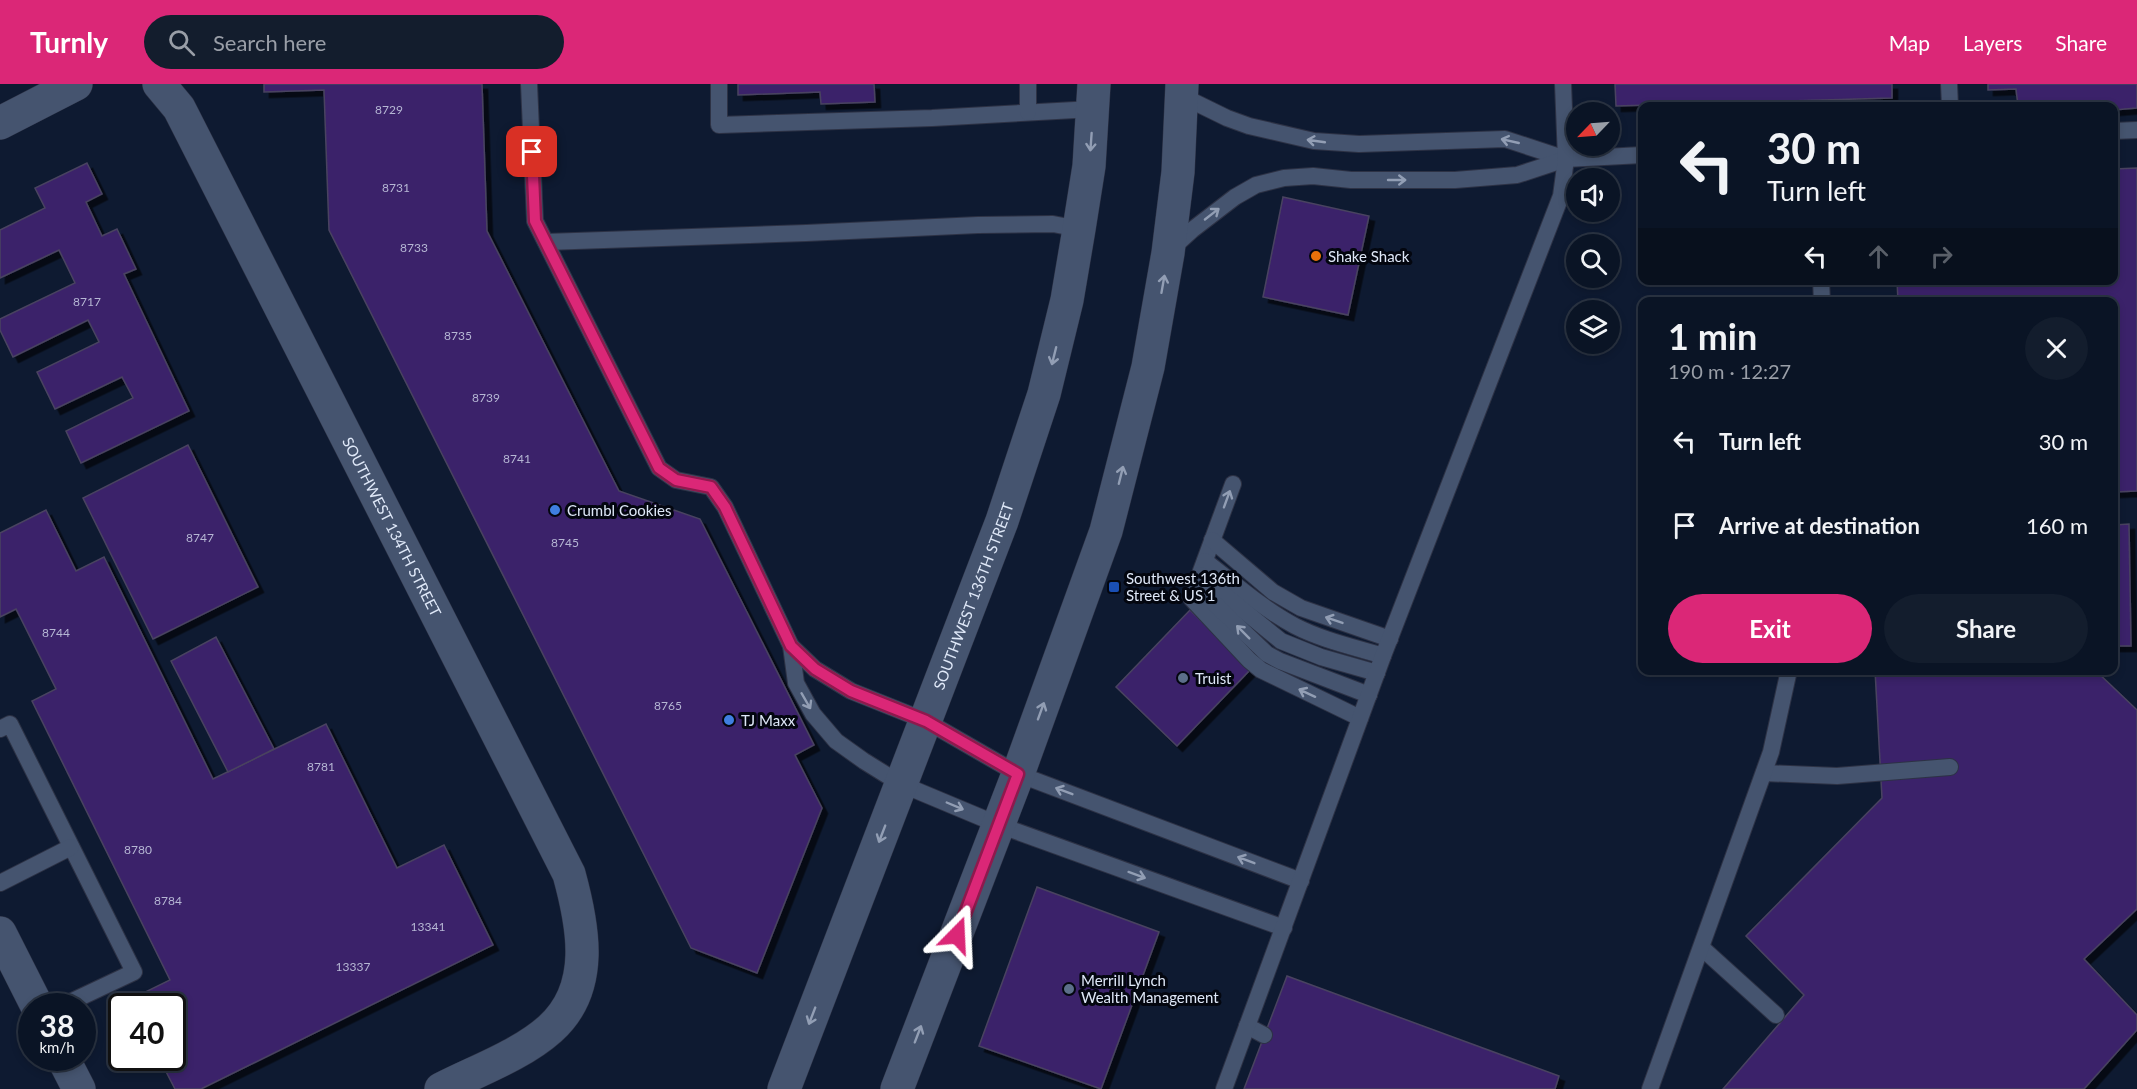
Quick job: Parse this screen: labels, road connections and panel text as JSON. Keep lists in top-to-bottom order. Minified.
{"streets":{"street":["SOUTHWEST 134TH STREET","SOUTHWEST 136TH STREET"]},"places":{"other":["Shake Shack","Crumbl Cookies","Truist","TJ Maxx","Merrill Lynch Wealth Management"],"transit":["Southwest 136th Street & US 1"]},"house_numbers":["8729","8731","8733","8717","8735","8739","8741","8747","8745","8744","8765","8781","8780","8784","13341","13337"],"north":"bottom left","page":{"header":"Turnly","search":"Search here","nav":["Map","Layers","Share"],"turn":["30 m","Turn left"],"heading":["1 min","190 m · 12:27"],"list":[{"name":"Turn left","value":"30 m"},{"name":"Arrive at destination","value":"160 m"}],"buttons":["Exit","Share"],"speed":"38 km/h","limit":"40"}}
